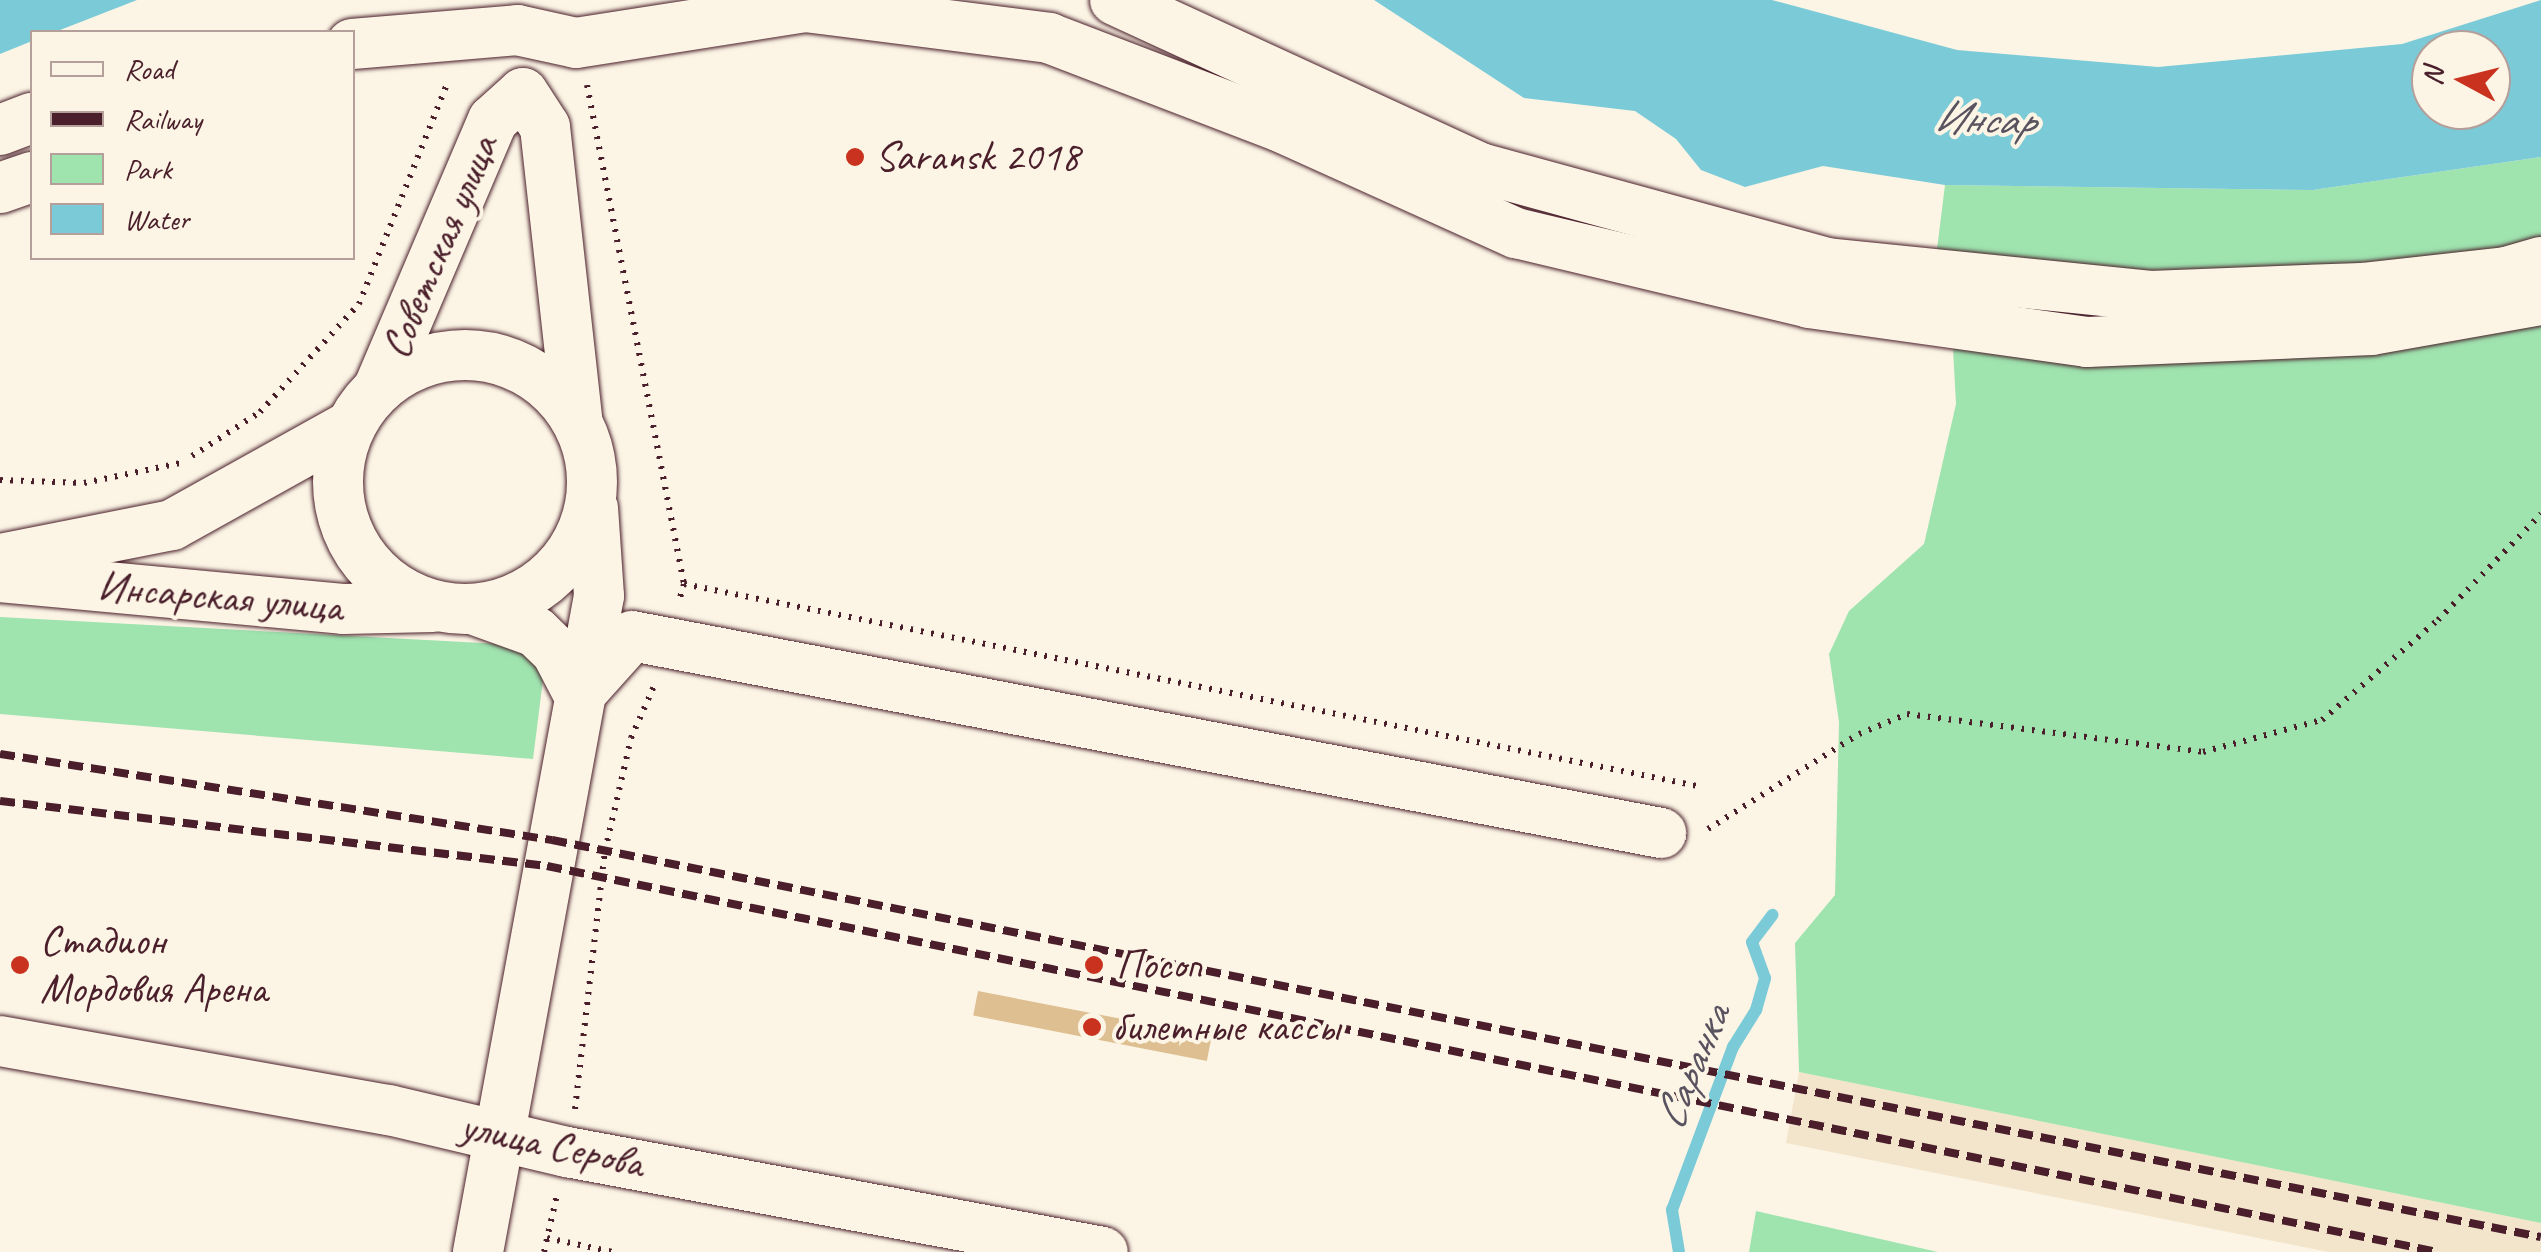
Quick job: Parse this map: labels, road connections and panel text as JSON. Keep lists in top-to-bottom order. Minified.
{"streets":{"street":["Советская улица","Инсарская улица","улица Серова"]},"crossings":[["Советская улица","Инсарская улица"]],"water":["Инсар","Саранка"],"places":["Saransk 2018","Стадион Мордовия Арена","Посоп","билетные кассы"],"legend":["Road","Railway","Park","Water"],"north":"left"}
